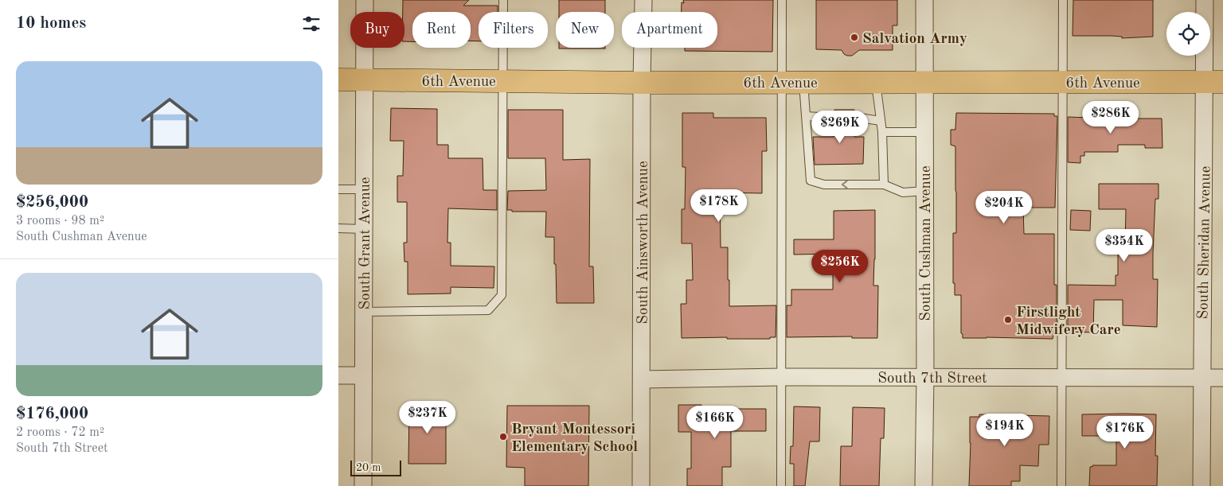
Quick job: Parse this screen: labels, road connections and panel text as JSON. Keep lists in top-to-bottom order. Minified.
{"streets":{"main road":["6th Avenue"],"street":["South Ainsworth Avenue","South Sheridan Avenue","South Grant Avenue","South Cushman Avenue","South 7th Street"]},"crossings":[["6th Avenue","South Ainsworth Avenue"],["6th Avenue","South Sheridan Avenue"],["6th Avenue","South Grant Avenue"],["6th Avenue","South Cushman Avenue"],["South Ainsworth Avenue","South 7th Street"],["South Sheridan Avenue","South 7th Street"],["South Cushman Avenue","South 7th Street"]],"places":["Salvation Army","Firstlight Midwifery Care","Bryant Montessori Elementary School"],"scale_bar":"20 m","page":{"heading":"10 homes","chip":["Buy","Rent","Filters","New","Apartment"],"list":[{"name":"$256,000","note":"3 rooms · 98 m² · South Cushman Avenue"},{"name":"$176,000","note":"2 rooms · 72 m² · South 7th Street"}],"price":["$286K","$269K","$178K","$204K","$354K","$256K","$237K","$166K","$194K","$176K"],"scale":"20 m"}}
